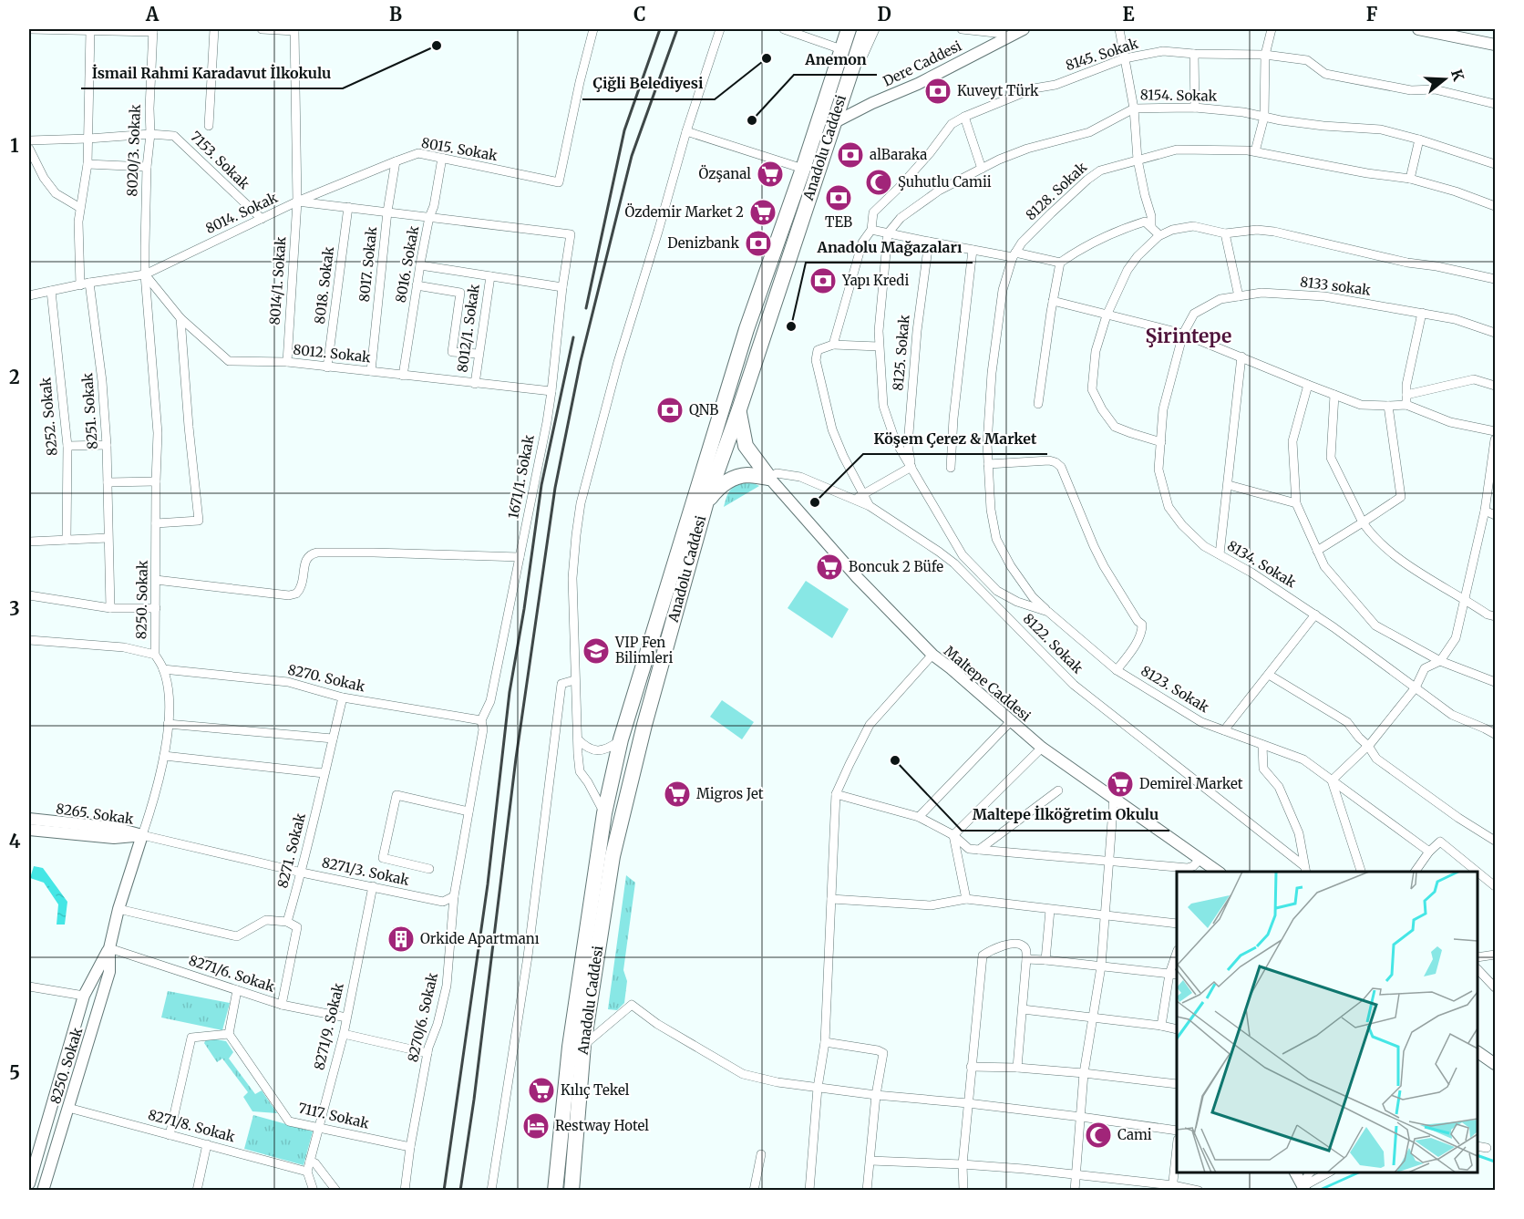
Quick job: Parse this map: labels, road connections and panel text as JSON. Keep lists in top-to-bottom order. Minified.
{"streets":{"highway":["Anadolu Caddesi"],"street":["8145. Sokak","Dere Caddesi","8154. Sokak","8015. Sokak","8020/3. Sokak","7153. Sokak","8128. Sokak","8014. Sokak","8017. Sokak","8016. Sokak","8014/1. Sokak","8018. Sokak","8133 sokak","8012/1. Sokak","8125. Sokak","8012. Sokak","8251. Sokak","8252. Sokak","1671/1. Sokak","8134. Sokak","8250. Sokak","8122. Sokak","8270. Sokak","Maltepe Caddesi","8123. Sokak","8265. Sokak","8271. Sokak","8271/3. Sokak","8271/6. Sokak","8270/6. Sokak","8271/9. Sokak","7117. Sokak","8271/8. Sokak"]},"crossings":[["Dere Caddesi","Anadolu Caddesi"],["8154. Sokak","8123. Sokak"],["8015. Sokak","8014. Sokak"],["8015. Sokak","8017. Sokak"],["8015. Sokak","8016. Sokak"],["8015. Sokak","8014/1. Sokak"],["8020/3. Sokak","7153. Sokak"],["8020/3. Sokak","8014. Sokak"],["8020/3. Sokak","8012. Sokak"],["8020/3. Sokak","8250. Sokak"],["7153. Sokak","8014. Sokak"],["8128. Sokak","8123. Sokak"],["8014. Sokak","8017. Sokak"],["8014. Sokak","8016. Sokak"],["8014. Sokak","8014/1. Sokak"],["8014. Sokak","8018. Sokak"],["8014. Sokak","8012. Sokak"],["8014. Sokak","8251. Sokak"],["8014. Sokak","8252. Sokak"],["8014. Sokak","1671/1. Sokak"],["8014. Sokak","8250. Sokak"],["8017. Sokak","8012. Sokak"],["8016. Sokak","8012. Sokak"],["8014/1. Sokak","8012. Sokak"],["8018. Sokak","8012. Sokak"],["8133 sokak","8134. Sokak"],["8012/1. Sokak","8012. Sokak"],["8125. Sokak","8123. Sokak"],["8012. Sokak","1671/1. Sokak"],["8012. Sokak","8250. Sokak"],["1671/1. Sokak","8270. Sokak"],["1671/1. Sokak","8270/6. Sokak"],["8250. Sokak","8270. Sokak"],["8250. Sokak","8265. Sokak"],["8250. Sokak","8271/3. Sokak"],["8250. Sokak","8271/6. Sokak"],["8250. Sokak","8271/8. Sokak"],["8122. Sokak","Maltepe Caddesi"],["8270. Sokak","8271. Sokak"],["8270. Sokak","8270/6. Sokak"],["8265. Sokak","8271/3. Sokak"],["8271. Sokak","8271/3. Sokak"],["8271/3. Sokak","8270/6. Sokak"],["8271/3. Sokak","8271/9. Sokak"],["8271/6. Sokak","8271/9. Sokak"],["8270/6. Sokak","7117. Sokak"],["8271/9. Sokak","7117. Sokak"],["8271/9. Sokak","8271/8. Sokak"]],"districts":["Şirintepe"],"places":{"other":["İsmail Rahmi Karadavut İlkokulu","Çiğli Belediyesi","Anemon","Anadolu Mağazaları","Köşem Çerez & Market","Maltepe İlköğretim Okulu"],"bank":["Kuveyt Türk","alBaraka","TEB","Denizbank","Yapı Kredi","QNB"],"supermarket":["Özşanal","Özdemir Market 2","Boncuk 2 Büfe","Demirel Market","Migros Jet","Kılıç Tekel"],"mosque":["Şuhutlu Camii","Cami"],"school or university":["VIP Fen Bilimleri"],"building":["Orkide Apartmanı"],"hotel":["Restway Hotel"]},"north":"right","grid":{"columns":["A","B","C","D","E","F"],"rows":["1","2","3","4","5"]}}
